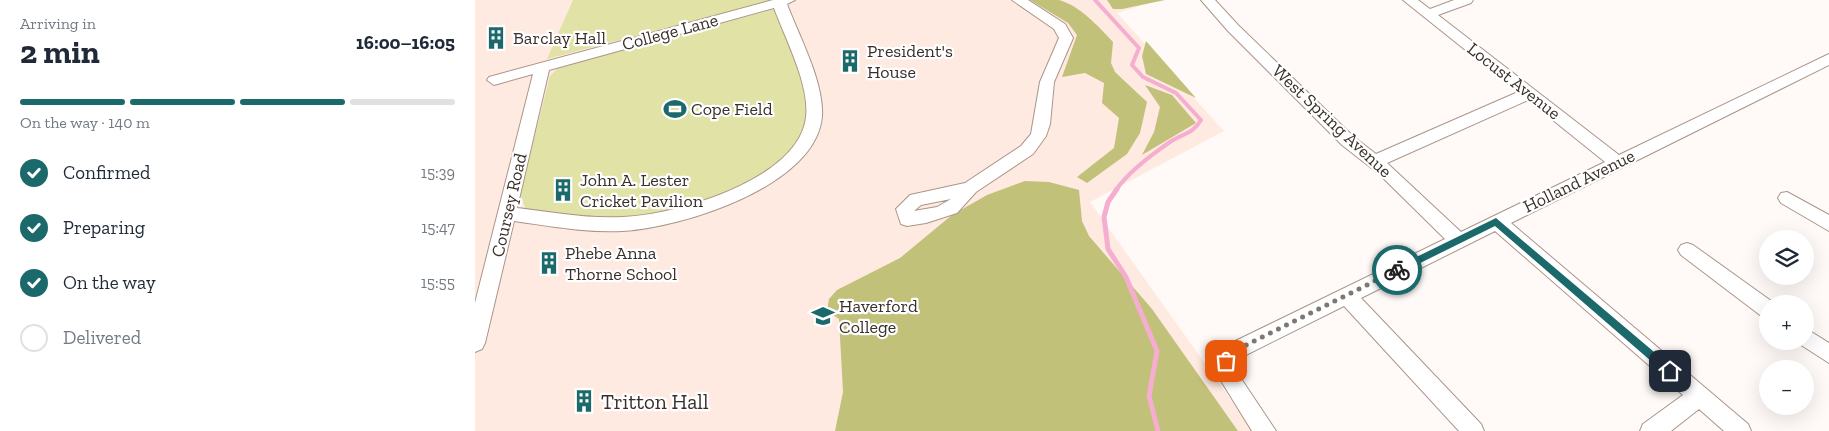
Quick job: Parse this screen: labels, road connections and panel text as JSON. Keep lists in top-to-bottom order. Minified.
{"streets":{"street":["College Lane","Locust Avenue","West Spring Avenue","Holland Avenue","Coursey Road"]},"crossings":[["College Lane","Coursey Road"],["Locust Avenue","Holland Avenue"],["West Spring Avenue","Holland Avenue"]],"places":{"building":["Barclay Hall","President's House","John A. Lester Cricket Pavilion","Phebe Anna Thorne School","Tritton Hall"],"sports":["Cope Field"],"school or university":["Haverford College"]},"page":{"heading":["2 min","Arriving in","16:00–16:05"],"bar":"On the way · 140 m","list":[["Confirmed","15:39"],["Preparing","15:47"],["On the way","15:55"],"Delivered"],"map_buttons":["+","−"]}}
